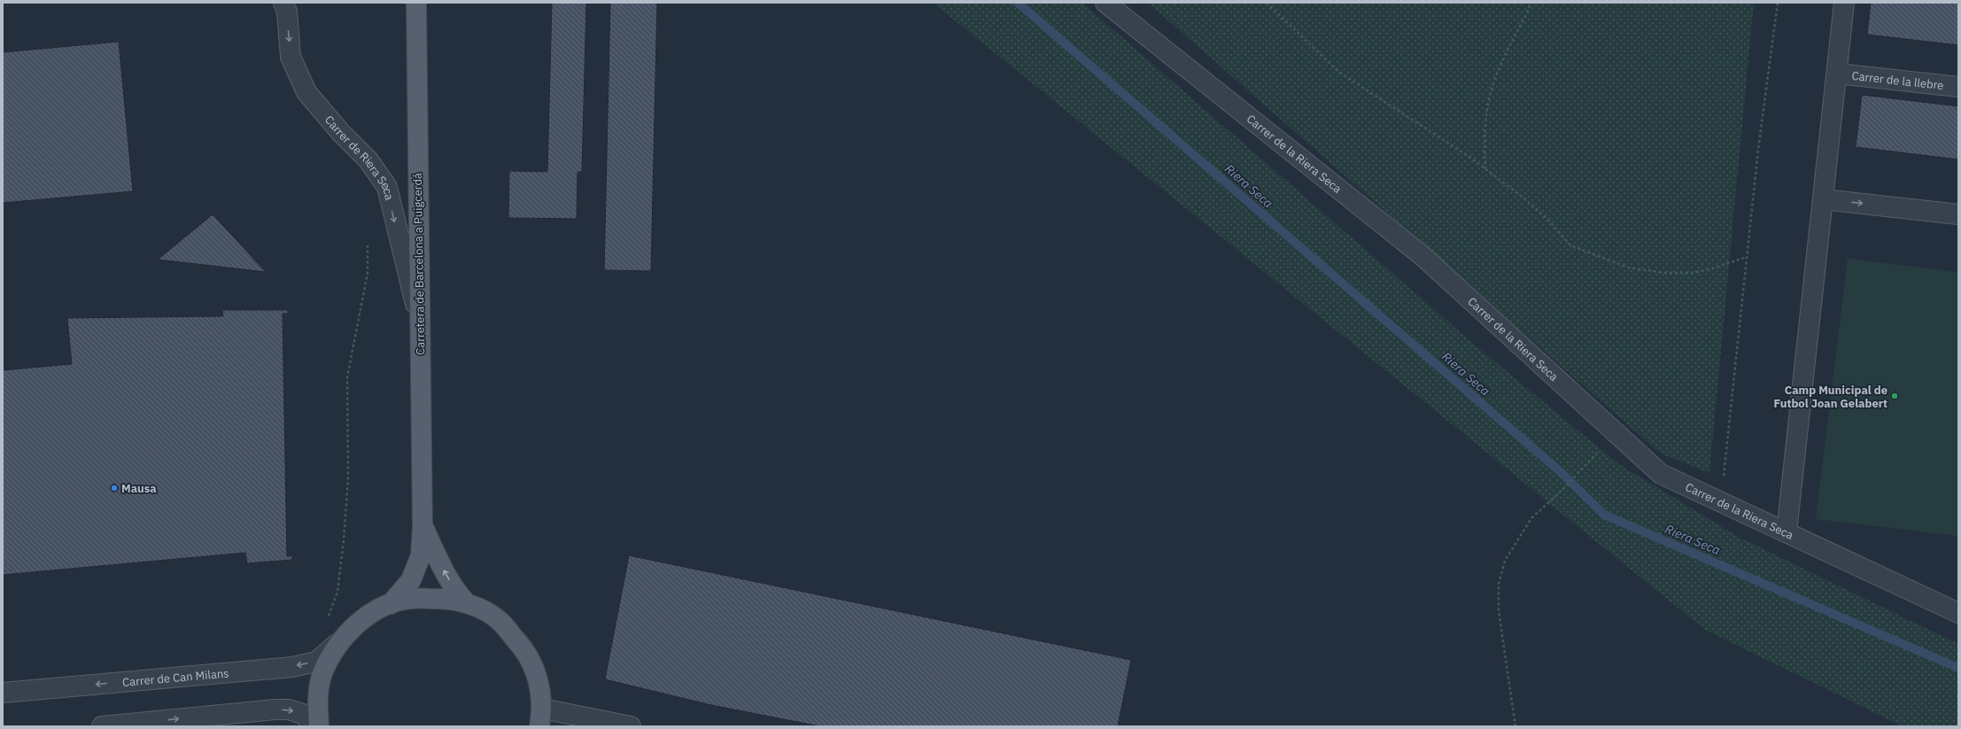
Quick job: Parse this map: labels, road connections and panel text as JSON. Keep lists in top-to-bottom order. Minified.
{"streets":{"main road":["Carretera de Barcelona a Puigcerdá"],"street":["Carrer de la llebre","Carrer de la Riera Seca","Carrer de Riera Seca","Carrer de Can Milans"]},"crossings":[["Carrer de Riera Seca","Carretera de Barcelona a Puigcerdá"]],"one_way":["Carrer de Riera Seca"],"water":["Riera Seca"],"places":["Camp Municipal de Futbol Joan Gelabert","Mausa"]}
